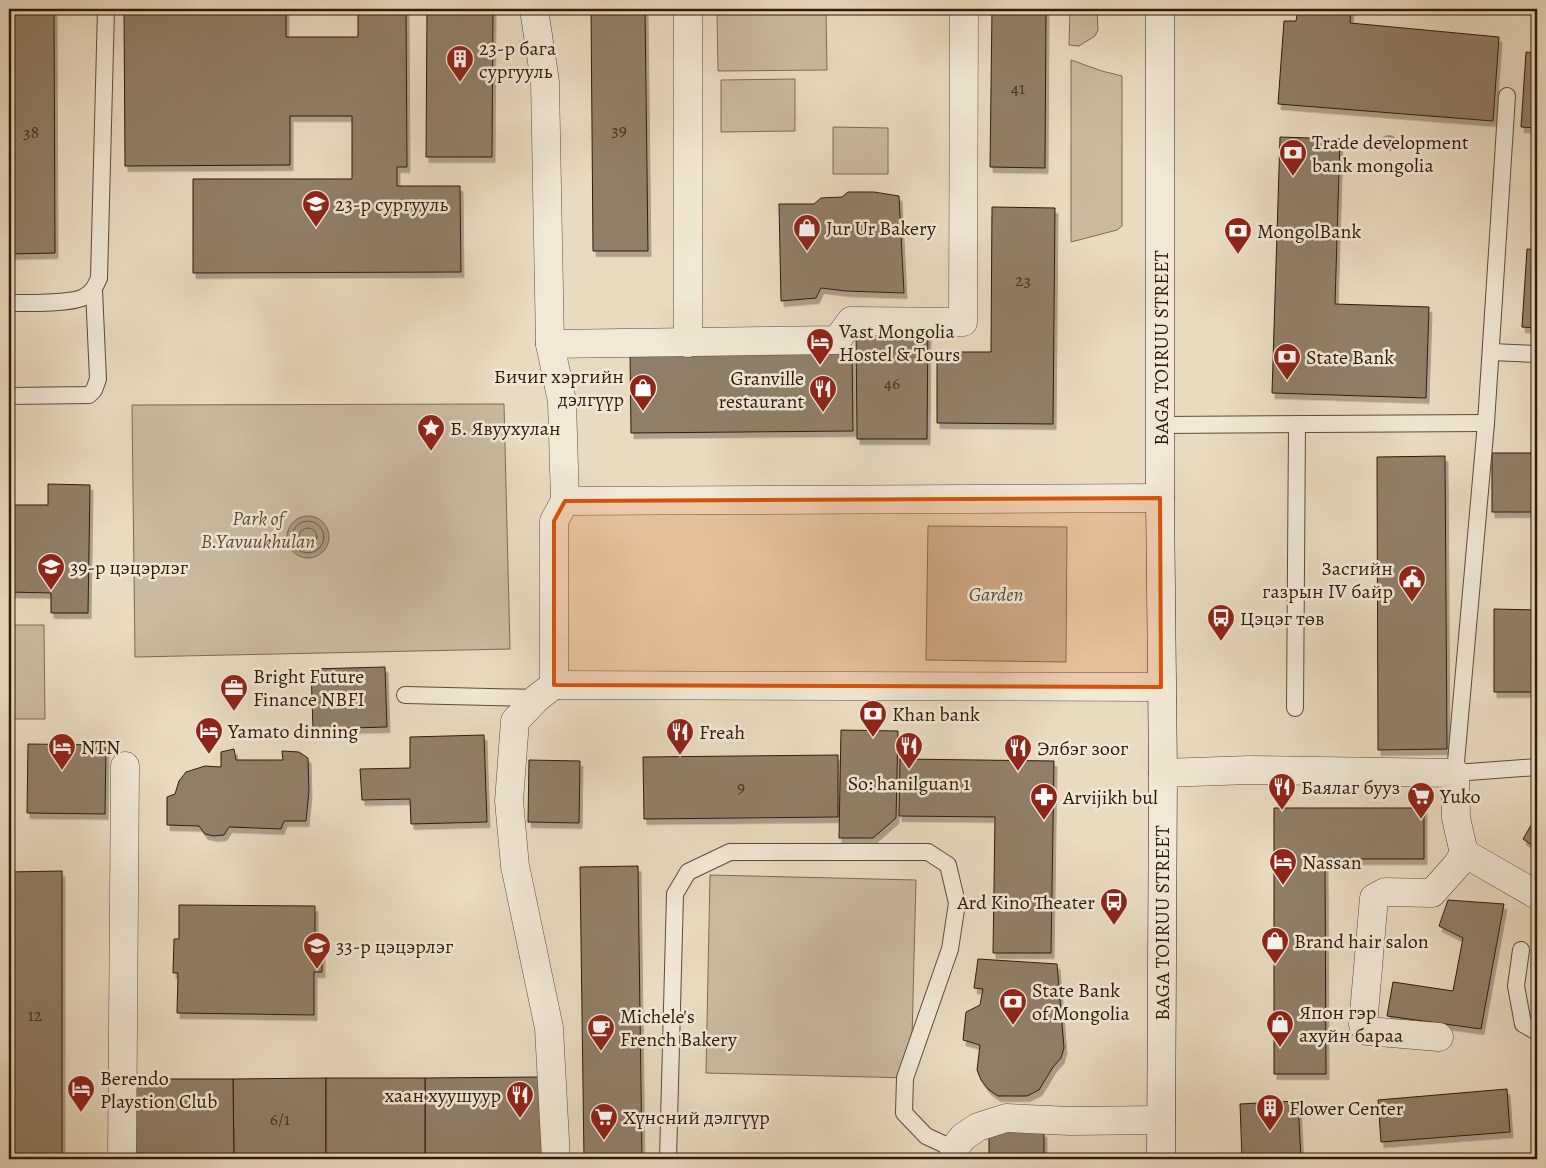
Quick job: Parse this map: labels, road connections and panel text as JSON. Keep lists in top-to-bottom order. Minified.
{"streets":{"street":["BAGA TOIRUU STREET"]},"parks":["Park of B.Yavuukhulan","Garden"],"places":{"building":["23-р бага сургууль","Flower Center"],"bank":["Trade development bank mongolia","MongolBank","State Bank","Khan bank","State Bank of Mongolia"],"school or university":["23-р сургууль","39-р цэцэрлэг","33-р цэцэрлэг"],"shop":["Jur Ur Bakery","Бичиг хэргийн дэлгүүр","Brand hair salon","Япон гэр ахуйн бараа"],"hotel":["Vast Mongolia Hostel & Tours","Yamato dinning","NTN","Nassan","Berendo Playstion Club"],"restaurant":["Granville restaurant","Freah","So: hanilguan 1","Элбэг зоог","Баялаг бууз","хаан хуушуур"],"place":["Б. Явуухулан"],"public building":["Засгийн газрын IV байр"],"bus stop":["Цэцэг төв","Ard Kino Theater"],"office":["Bright Future Finance NBFI"],"supermarket":["Yuko","Хүнсний дэлгүүр"],"pharmacy":["Arvijikh bul"],"cafe":["Michele's French Bakery"]},"house_numbers":["41","39","38","23","46","9","12","6/1"]}
